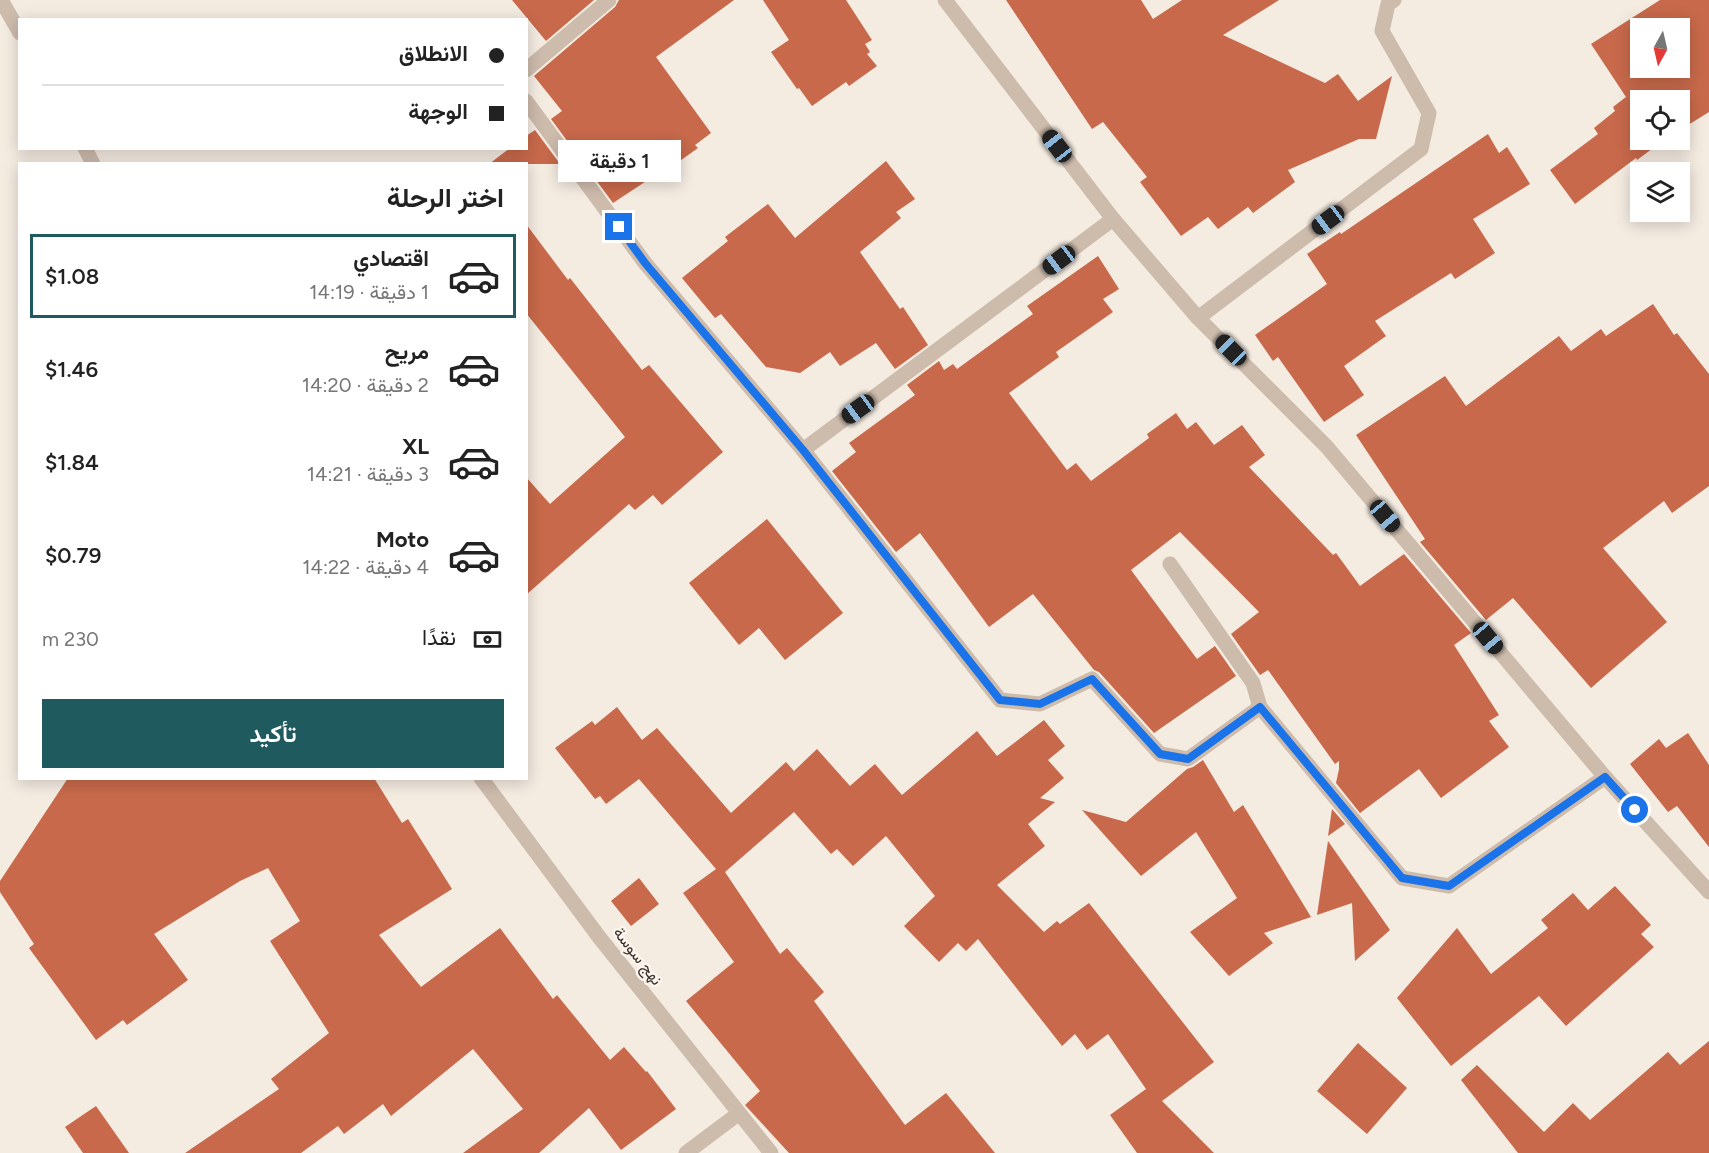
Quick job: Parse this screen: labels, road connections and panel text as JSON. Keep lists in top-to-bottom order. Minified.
{"streets":{"street":["نهج سوسة"]},"north":"bottom","page":{"banner":["الانطلاق","الوجهة"],"bubble":"1 دقيقة","heading":"اختر الرحلة","list":[{"name":"اقتصادي","note":"1 دقيقة · 14:19","value":"$1.08"},{"name":"مريح","note":"2 دقيقة · 14:20","value":"$1.46"},{"name":"XL","note":"3 دقيقة · 14:21","value":"$1.84"},{"name":"Moto","note":"4 دقيقة · 14:22","value":"$0.79"}],"pay":["نقدًا","230 m"],"buttons":"تأكيد"}}
